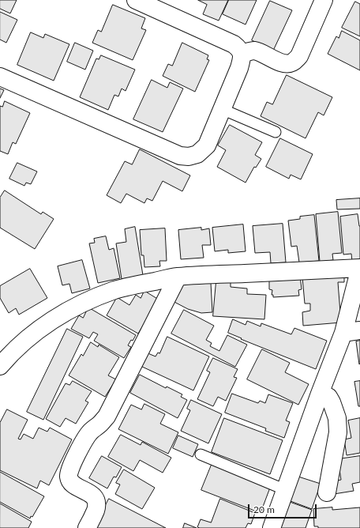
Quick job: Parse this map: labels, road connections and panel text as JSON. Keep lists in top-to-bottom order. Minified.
{"scale_bar":"20 m"}
